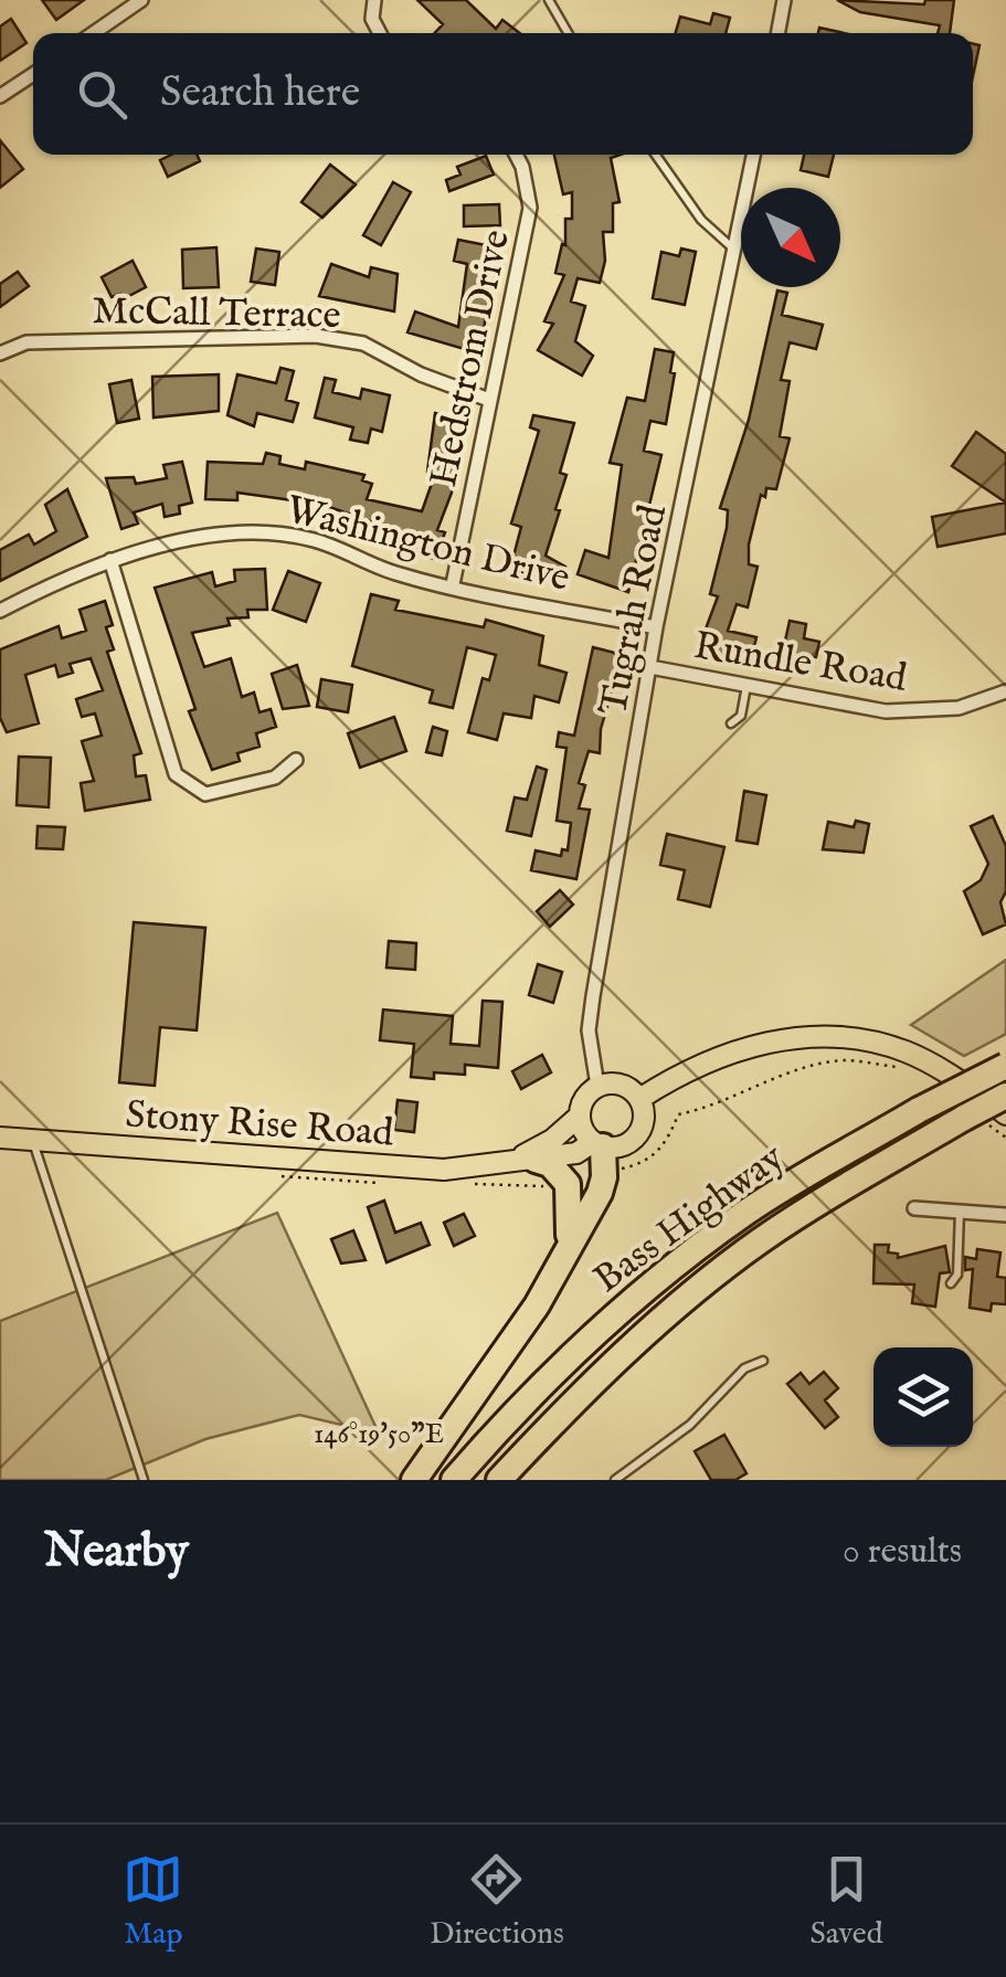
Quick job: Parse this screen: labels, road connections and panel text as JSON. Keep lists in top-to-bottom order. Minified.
{"streets":{"highway":["Bass Highway"],"main road":["Stony Rise Road"],"street":["McCall Terrace","Hedstrom Drive","Washington Drive","Tugrah Road","Rundle Road"]},"crossings":[["McCall Terrace","Hedstrom Drive"],["Hedstrom Drive","Washington Drive"],["Washington Drive","Tugrah Road"],["Tugrah Road","Rundle Road"],["Tugrah Road","Stony Rise Road"]],"north":"bottom right","page":{"search":"Search here","heading":["Nearby","0 results"],"nav":["Map","Directions","Saved"]},"coordinates":["146°19'50\"E"]}
